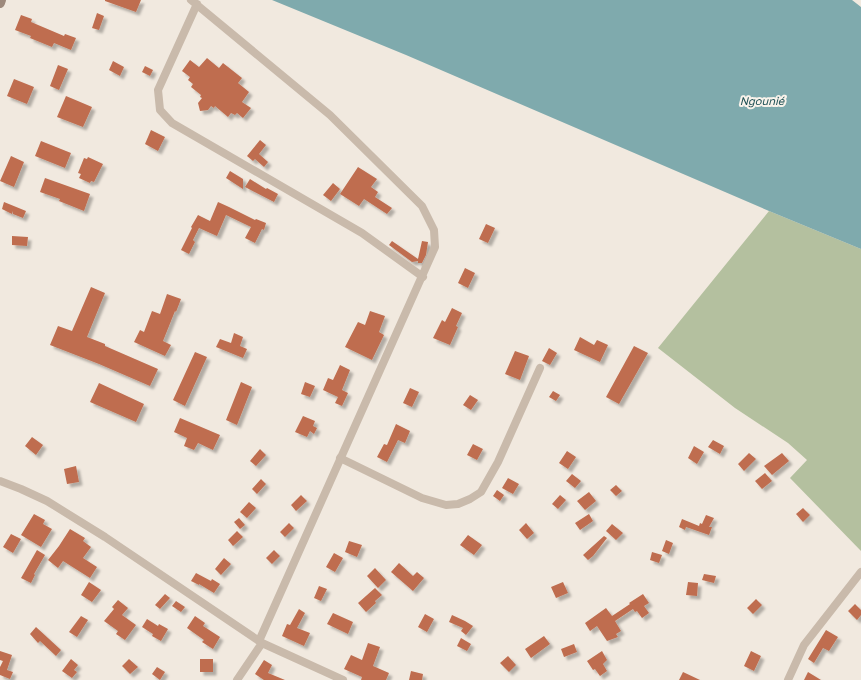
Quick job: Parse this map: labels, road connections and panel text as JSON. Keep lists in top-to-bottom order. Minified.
{"water":["Ngounié"]}
